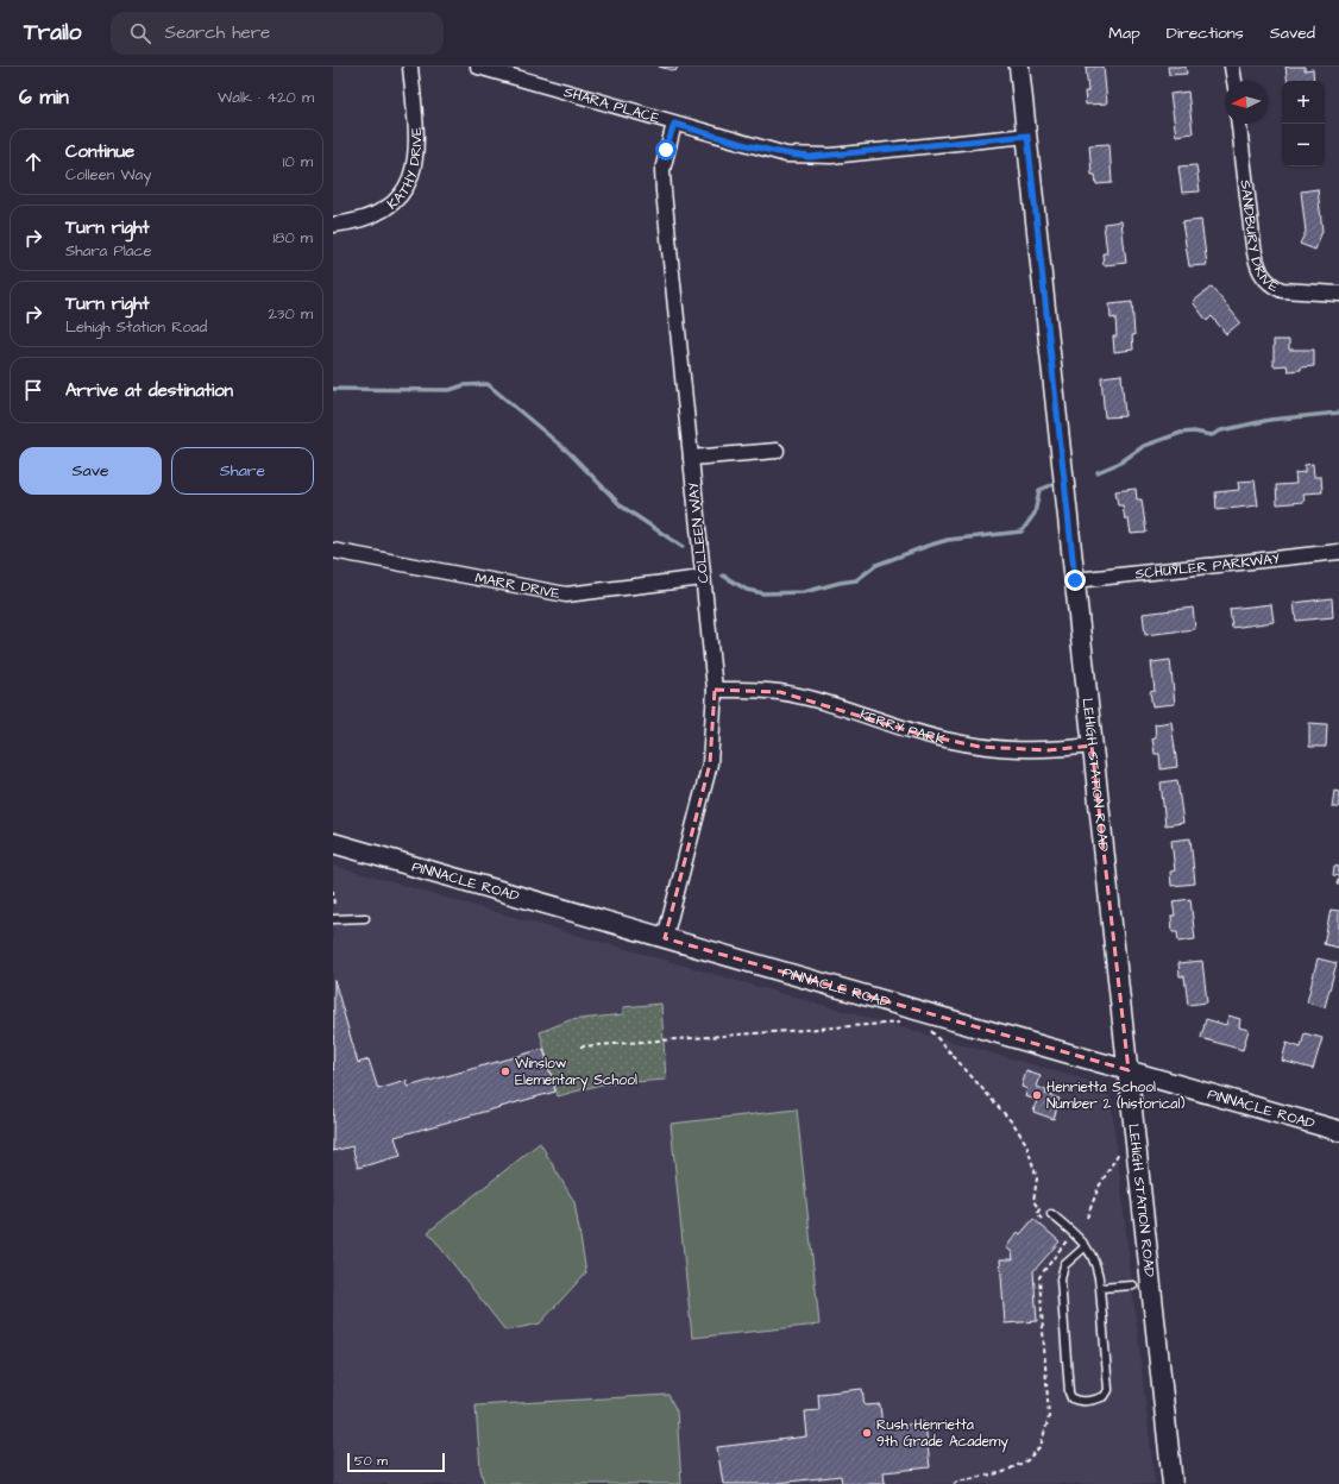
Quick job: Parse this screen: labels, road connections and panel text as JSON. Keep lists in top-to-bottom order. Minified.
{"streets":{"main road":["LEHIGH STATION ROAD","PINNACLE ROAD"],"street":["SHARA PLACE","KATHY DRIVE","SANDBURY DRIVE","COLLEEN WAY","SCHUYLER PARKWAY","MARR DRIVE","KERRY PARK"]},"crossings":[["SHARA PLACE","COLLEEN WAY"],["SHARA PLACE","LEHIGH STATION ROAD"],["COLLEEN WAY","MARR DRIVE"],["COLLEEN WAY","KERRY PARK"],["COLLEEN WAY","PINNACLE ROAD"],["SCHUYLER PARKWAY","LEHIGH STATION ROAD"],["KERRY PARK","LEHIGH STATION ROAD"],["LEHIGH STATION ROAD","PINNACLE ROAD"]],"places":["Winslow Elementary School","Henrietta School Number 2 (historical)","Rush Henrietta 9th Grade Academy"],"scale_bar":"50 m","north":"left","page":{"header":"Trailo","search":"Search here","nav":["Map","Directions","Saved"],"heading":["6 min","Walk · 420 m"],"map_buttons":["+","−"],"list":[["Continue","Colleen Way","10 m"],["Turn right","Shara Place","180 m"],["Turn right","Lehigh Station Road","230 m"],"Arrive at destination"],"buttons":["Save","Share"],"scale":"50 m"}}
